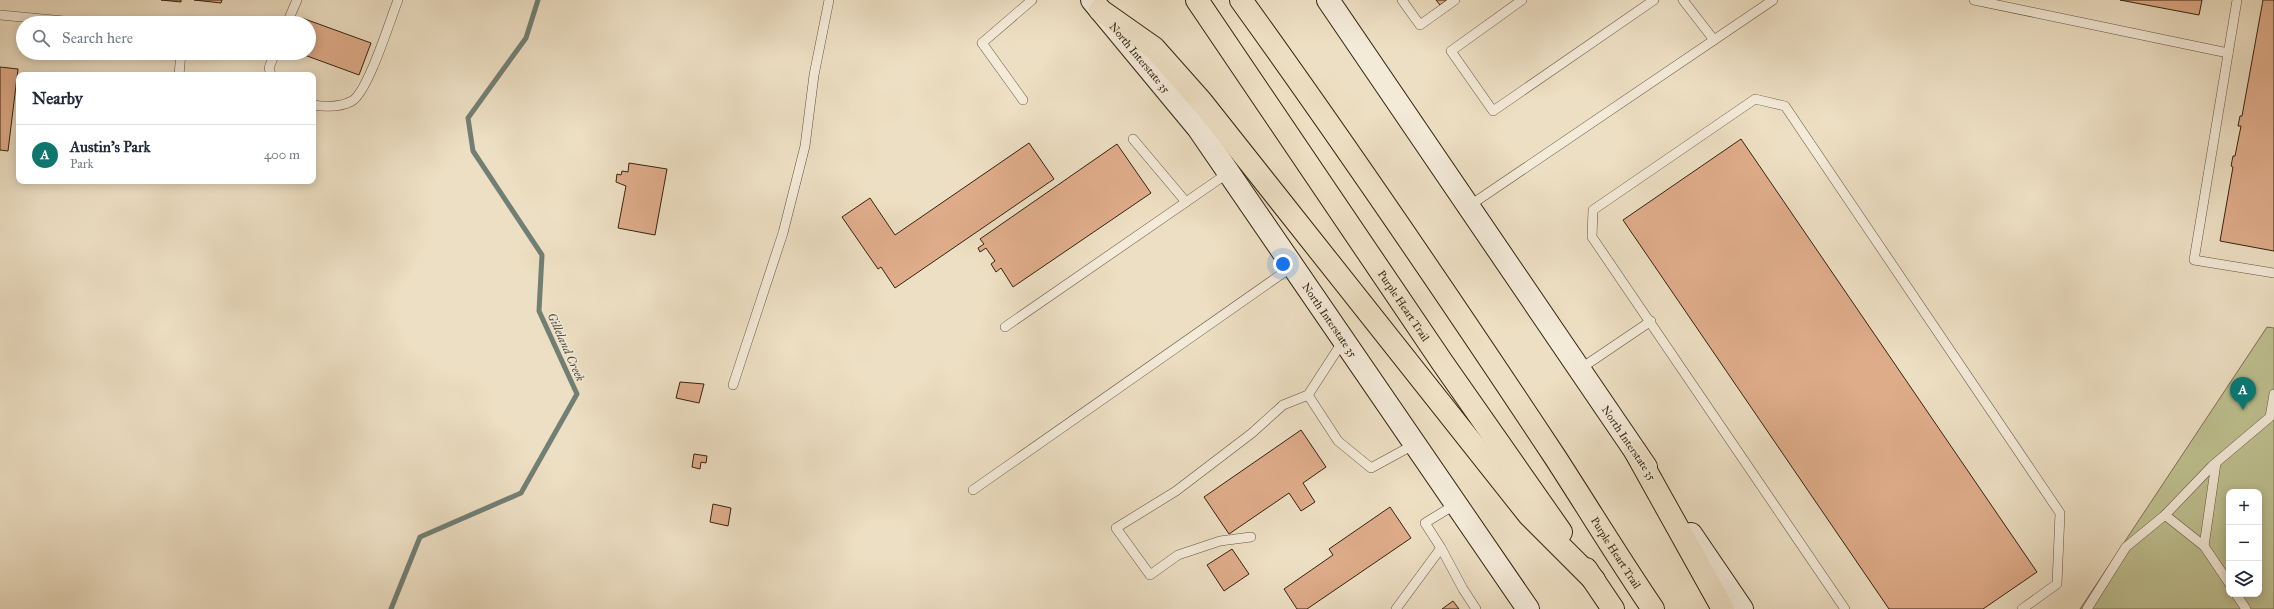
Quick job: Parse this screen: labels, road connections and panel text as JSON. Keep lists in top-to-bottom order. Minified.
{"streets":{"highway":["Purple Heart Trail"],"main road":["North Interstate 35"]},"water":["Gilleland Creek"],"page":{"search":"Search here","heading":"Nearby","list":[{"mark":"A","name":"Austin’s Park","note":"Park","value":"400 m"}],"pins":"A","map_buttons":["+","−"]}}
